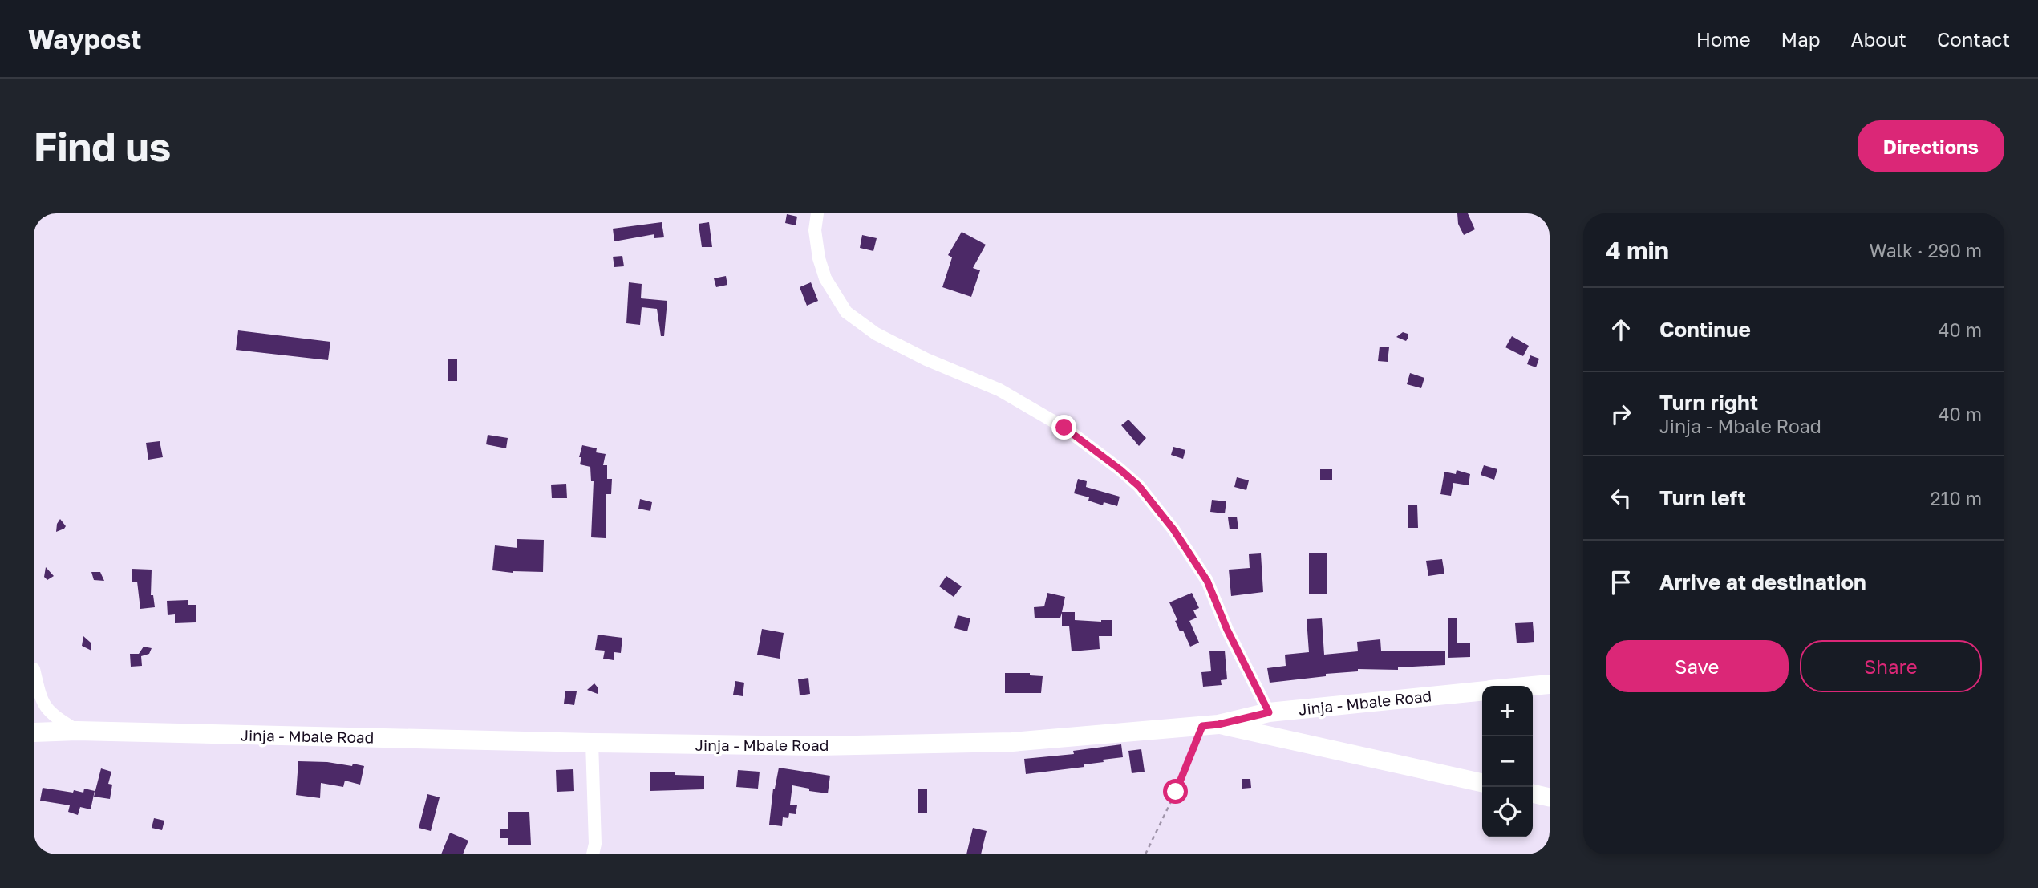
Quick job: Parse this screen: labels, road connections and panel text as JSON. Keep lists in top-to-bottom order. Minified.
{"streets":{"main road":["Jinja - Mbale Road"]},"page":{"header":"Waypost","nav":["Home","Map","About","Contact"],"buttons":["Directions",["Save","Share"]],"title":"Find us","heading":["4 min","Walk · 290 m"],"list":[["Continue","40 m"],["Turn right","Jinja - Mbale Road","40 m"],["Turn left","210 m"],"Arrive at destination"],"map_buttons":["+","−"]}}
